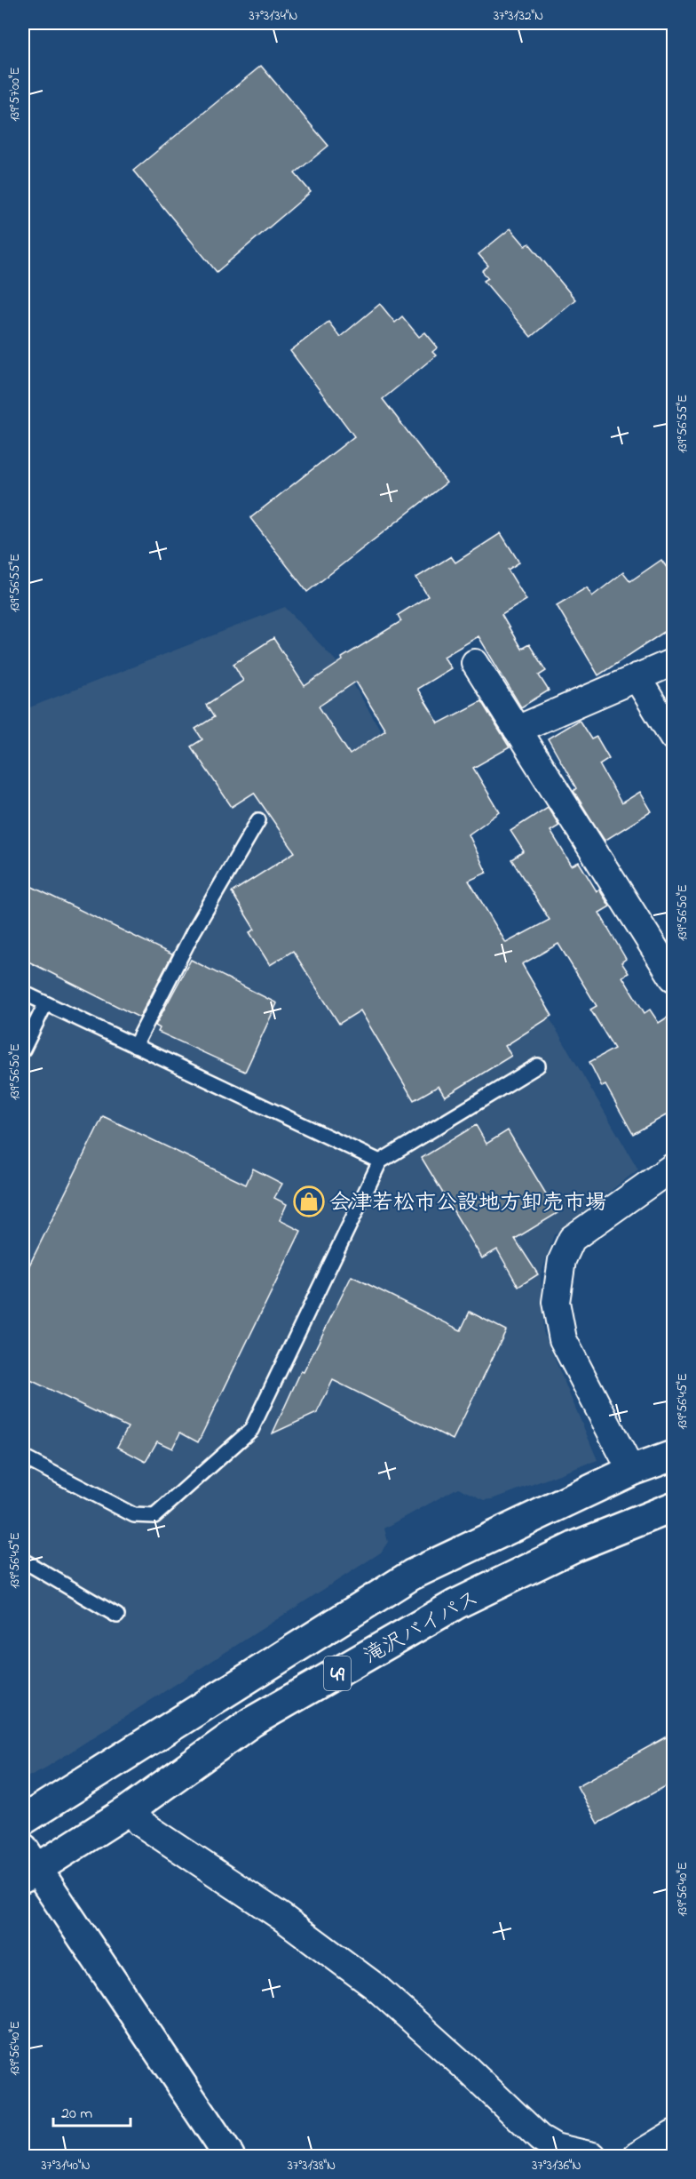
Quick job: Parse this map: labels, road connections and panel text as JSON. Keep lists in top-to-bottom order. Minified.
{"streets":{"main road":["滝沢バイパス","49"]},"places":{"shop":["会津若松市公設地方卸売市場"]},"scale_bar":"20 m","coordinates":["37°31'34\"N","37°31'32\"N","139°57'00\"E","139°56'55\"E","139°56'50\"E","139°56'45\"E","139°56'40\"E","37°31'40\"N","37°31'38\"N","37°31'36\"N"]}
